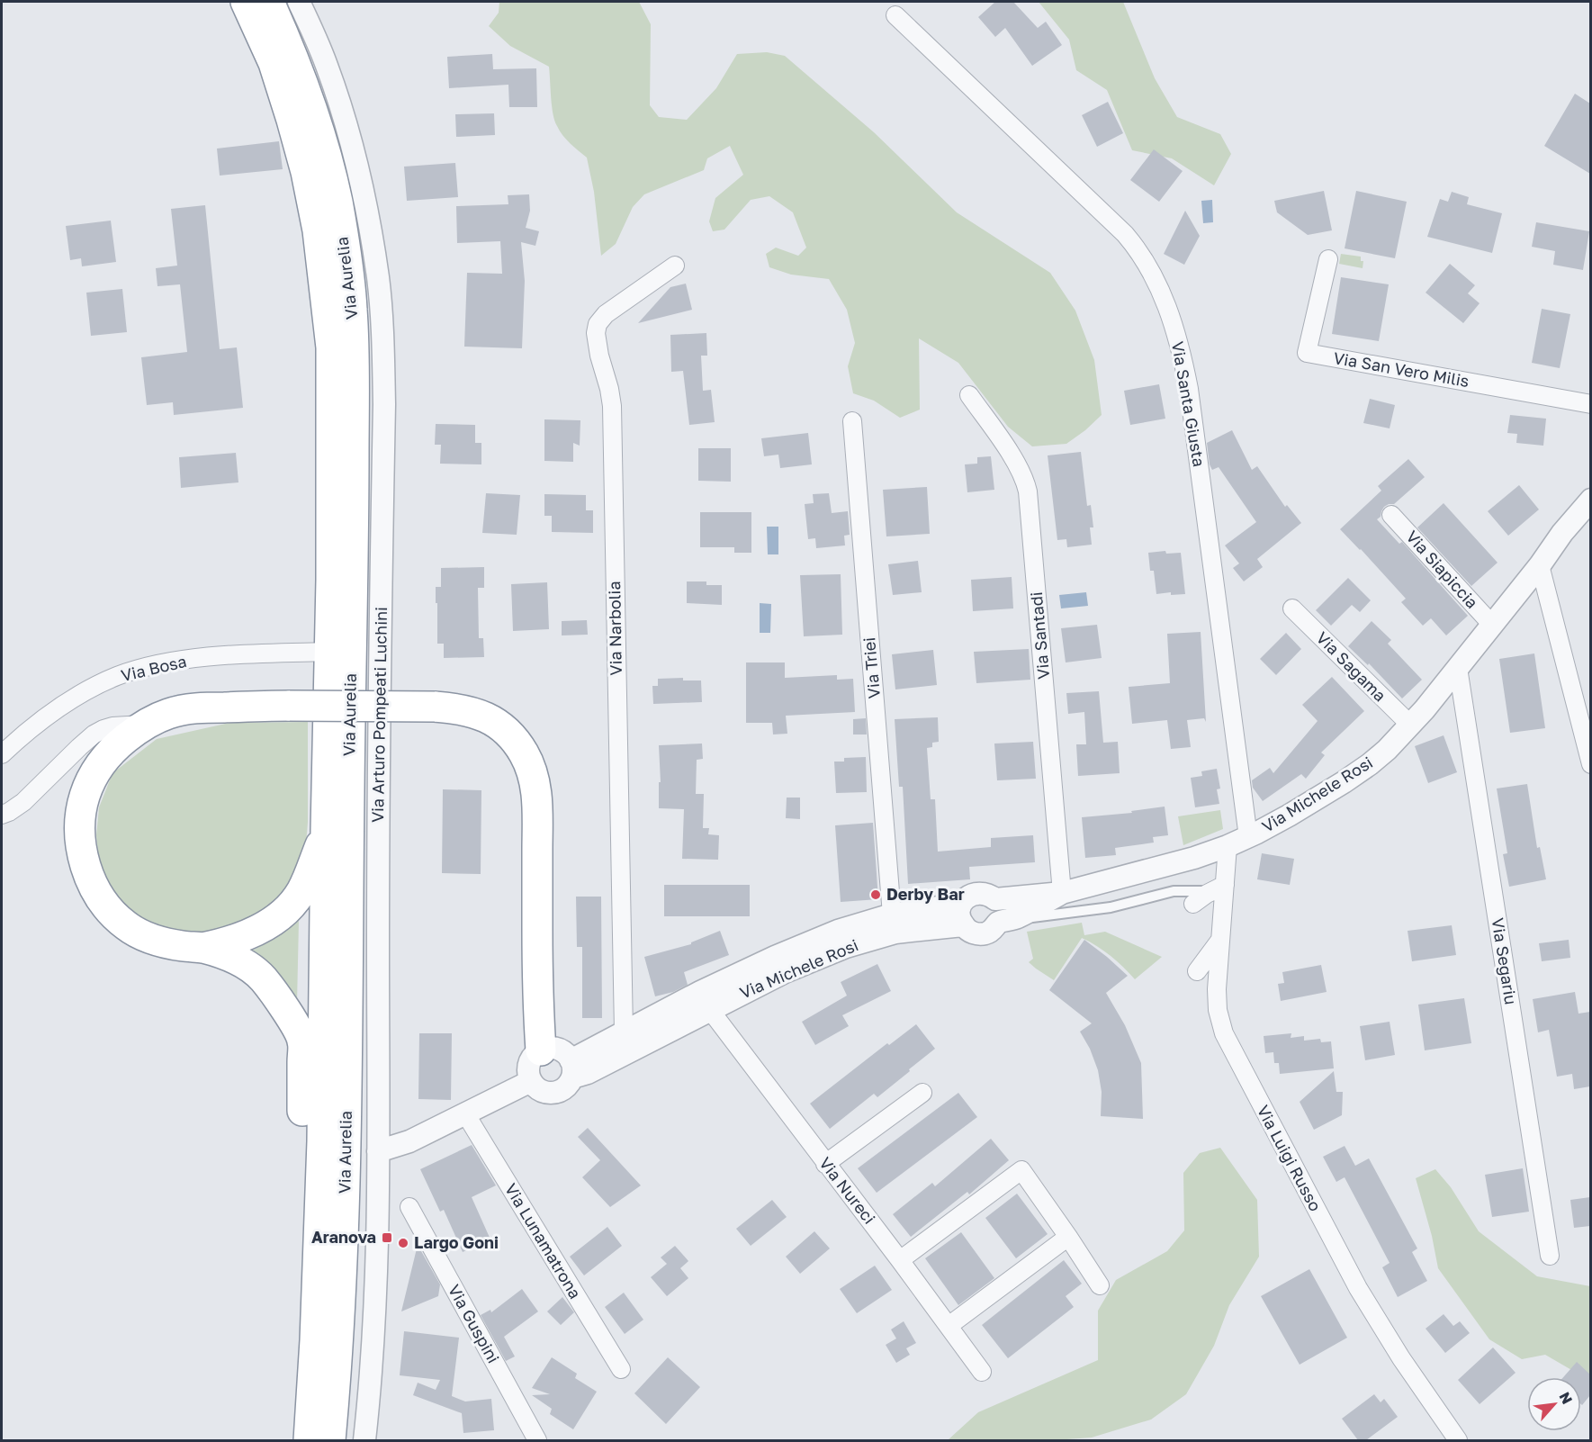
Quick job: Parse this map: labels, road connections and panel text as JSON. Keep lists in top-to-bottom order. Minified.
{"streets":{"highway":["Via Aurelia"],"street":["Via San Vero Milis","Via Santa Giusta","Via Siapiccia","Via Narbolia","Via Santadi","Via Sagama","Via Triei","Via Bosa","Via Arturo Pompeati Luchini","Via Michele Rosi","Via Segariu","Via Luigi Russo","Via Nureci","Via Lunamatrona","Via Guspini"]},"crossings":[["Via Aurelia","Via Bosa"],["Via Santa Giusta","Via Michele Rosi"],["Via Siapiccia","Via Michele Rosi"],["Via Narbolia","Via Michele Rosi"],["Via Santadi","Via Michele Rosi"],["Via Sagama","Via Michele Rosi"],["Via Triei","Via Michele Rosi"],["Via Michele Rosi","Via Segariu"],["Via Michele Rosi","Via Luigi Russo"],["Via Michele Rosi","Via Nureci"]],"places":{"other":["Derby Bar","Largo Goni"],"transit":["Aranova"]},"north":"top right"}
